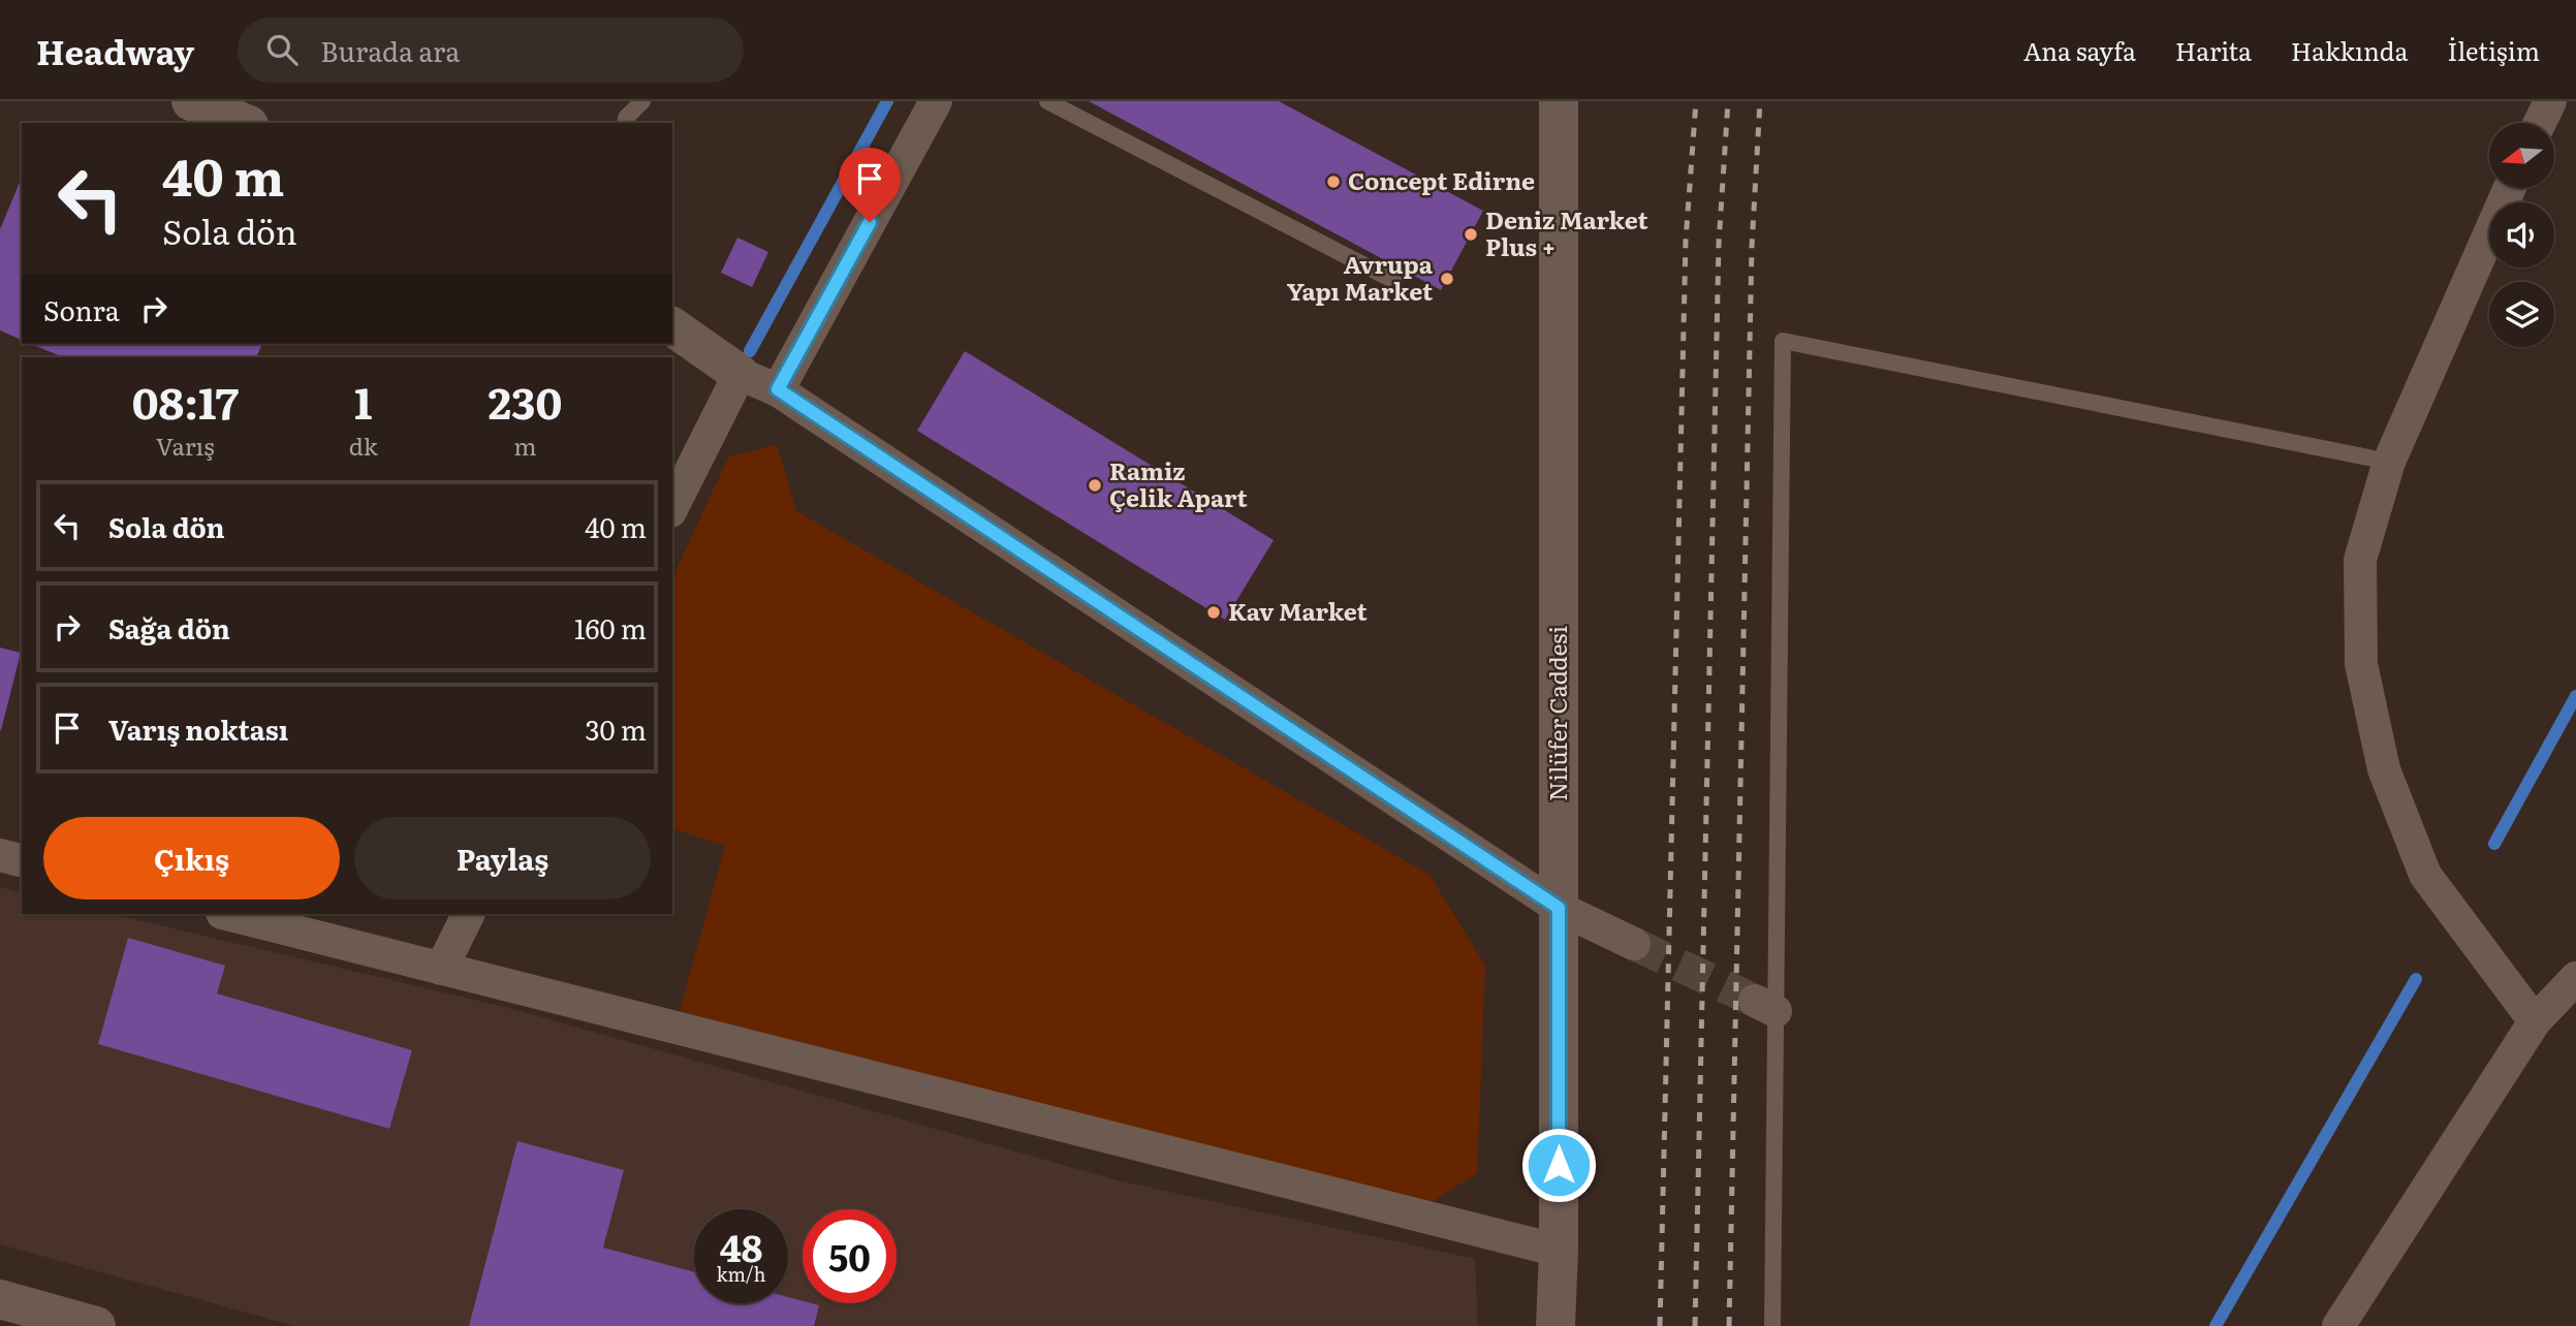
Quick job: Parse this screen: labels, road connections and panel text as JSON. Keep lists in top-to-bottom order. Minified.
{"streets":{"main road":["Nilüfer Caddesi"]},"places":["Concept Edirne","Deniz Market Plus +","Avrupa Yapı Market","Ramiz Çelik Apart","Kav Market"],"north":"left","page":{"header":"Headway","search":"Burada ara","nav":["Ana sayfa","Harita","Hakkında","İletişim"],"turn":["40 m","Sola dön"],"then":"Sonra","eta":["08:17","Varış","1","dk","230","m"],"list":[{"name":"Sola dön","value":"40 m"},{"name":"Sağa dön","value":"160 m"},{"name":"Varış noktası","value":"30 m"}],"buttons":["Çıkış","Paylaş"],"speed":"48 km/h","limit":"50"}}
